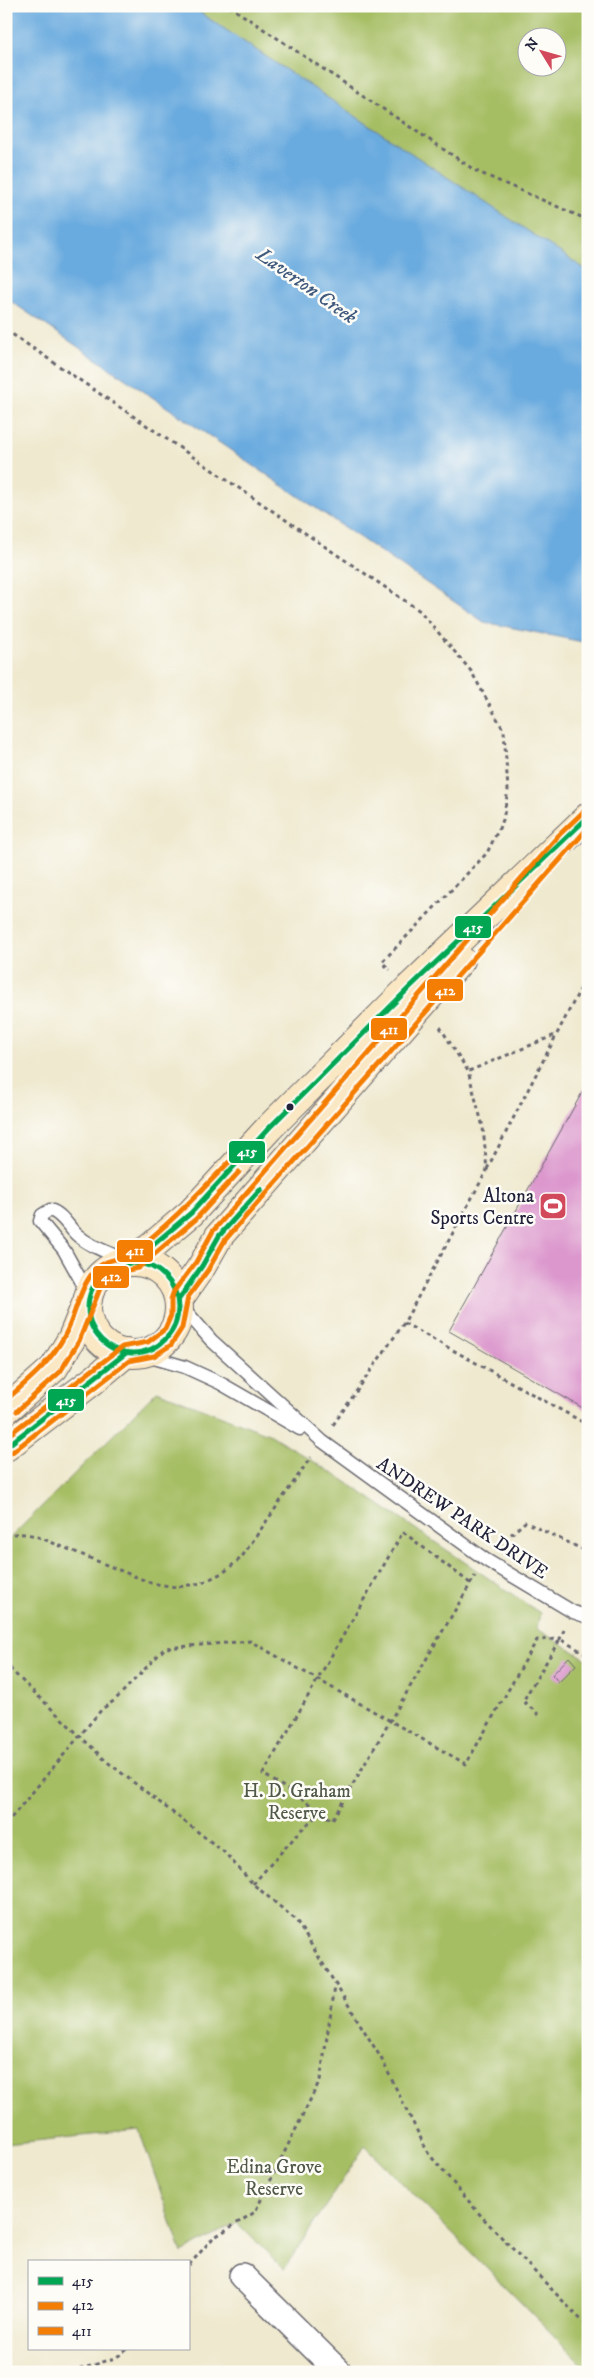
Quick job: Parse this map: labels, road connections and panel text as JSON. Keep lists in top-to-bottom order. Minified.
{"streets":{"lane":["ANDREW PARK DRIVE"]},"water":["Laverton Creek"],"parks":["H. D. Graham Reserve","Edina Grove Reserve"],"places":{"sports":["Altona Sports Centre"]},"lines":["transit line 411","transit line 415","transit line 412"],"legend":["415","412","411"],"north":"top left"}
